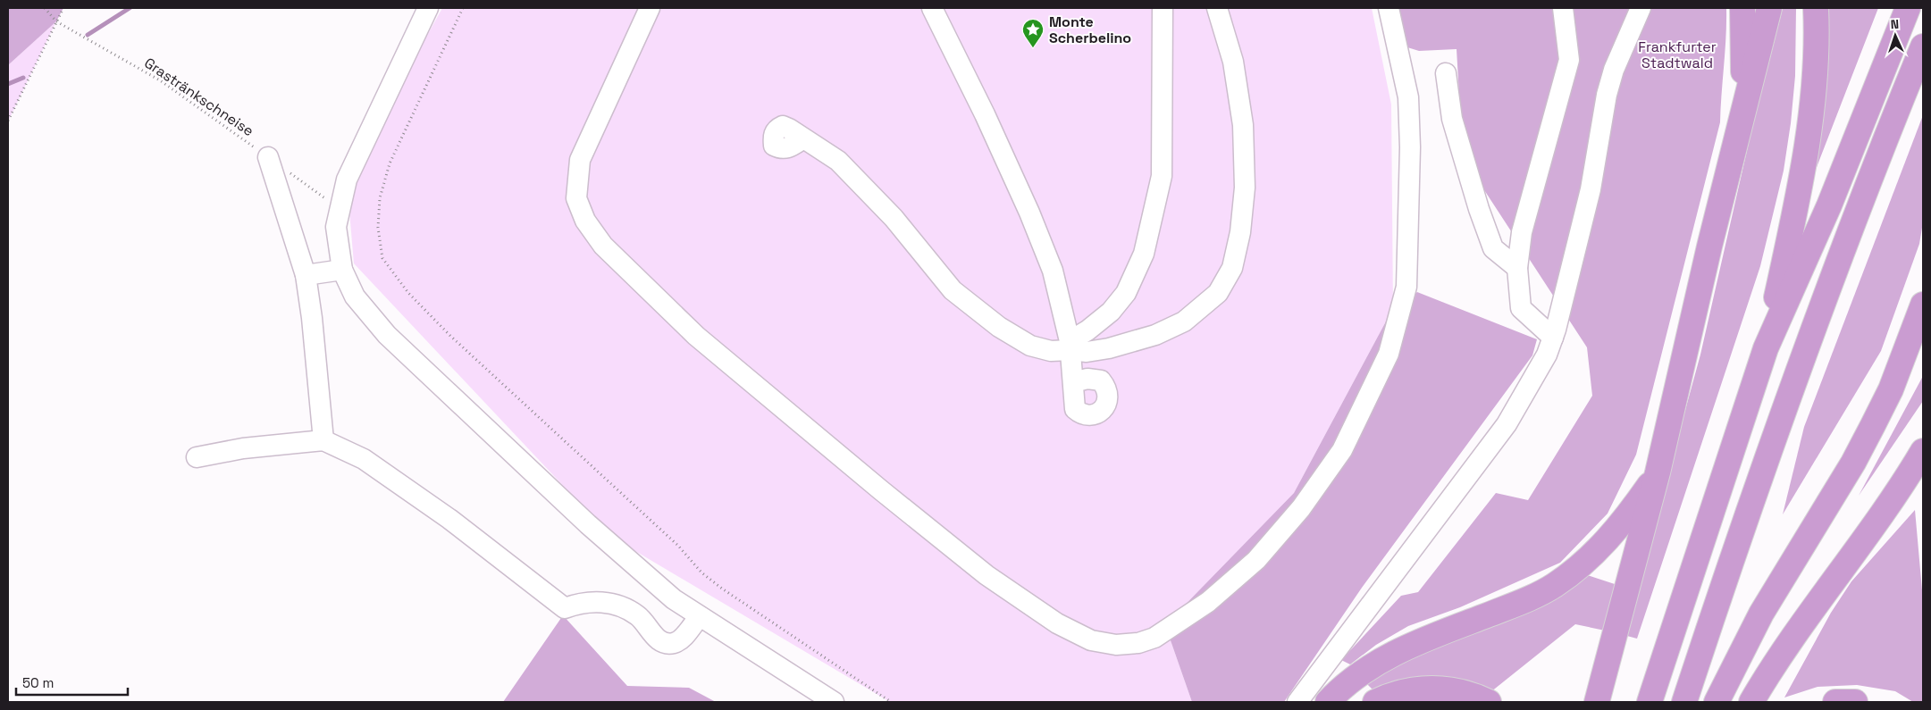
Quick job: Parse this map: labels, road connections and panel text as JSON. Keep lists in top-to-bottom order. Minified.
{"streets":{"path":["Grastränkschneise"]},"parks":["Frankfurter Stadtwald"],"places":{"place":["Monte Scherbelino"]},"scale_bar":"50 m","north":"top"}
